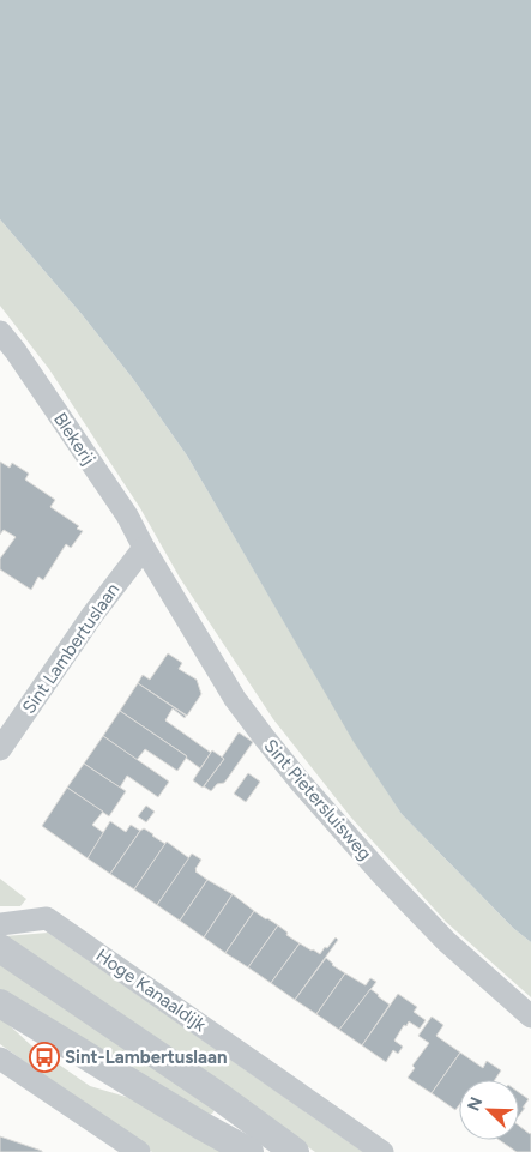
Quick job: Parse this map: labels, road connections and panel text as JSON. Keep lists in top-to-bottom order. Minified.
{"streets":{"street":["Blekerij","Sint Lambertuslaan","Sint Pietersluisweg","Hoge Kanaaldijk"]},"crossings":[["Blekerij","Sint Lambertuslaan"],["Blekerij","Sint Pietersluisweg"],["Sint Lambertuslaan","Sint Pietersluisweg"]],"places":{"bus stop":["Sint-Lambertuslaan"]},"north":"top left"}
